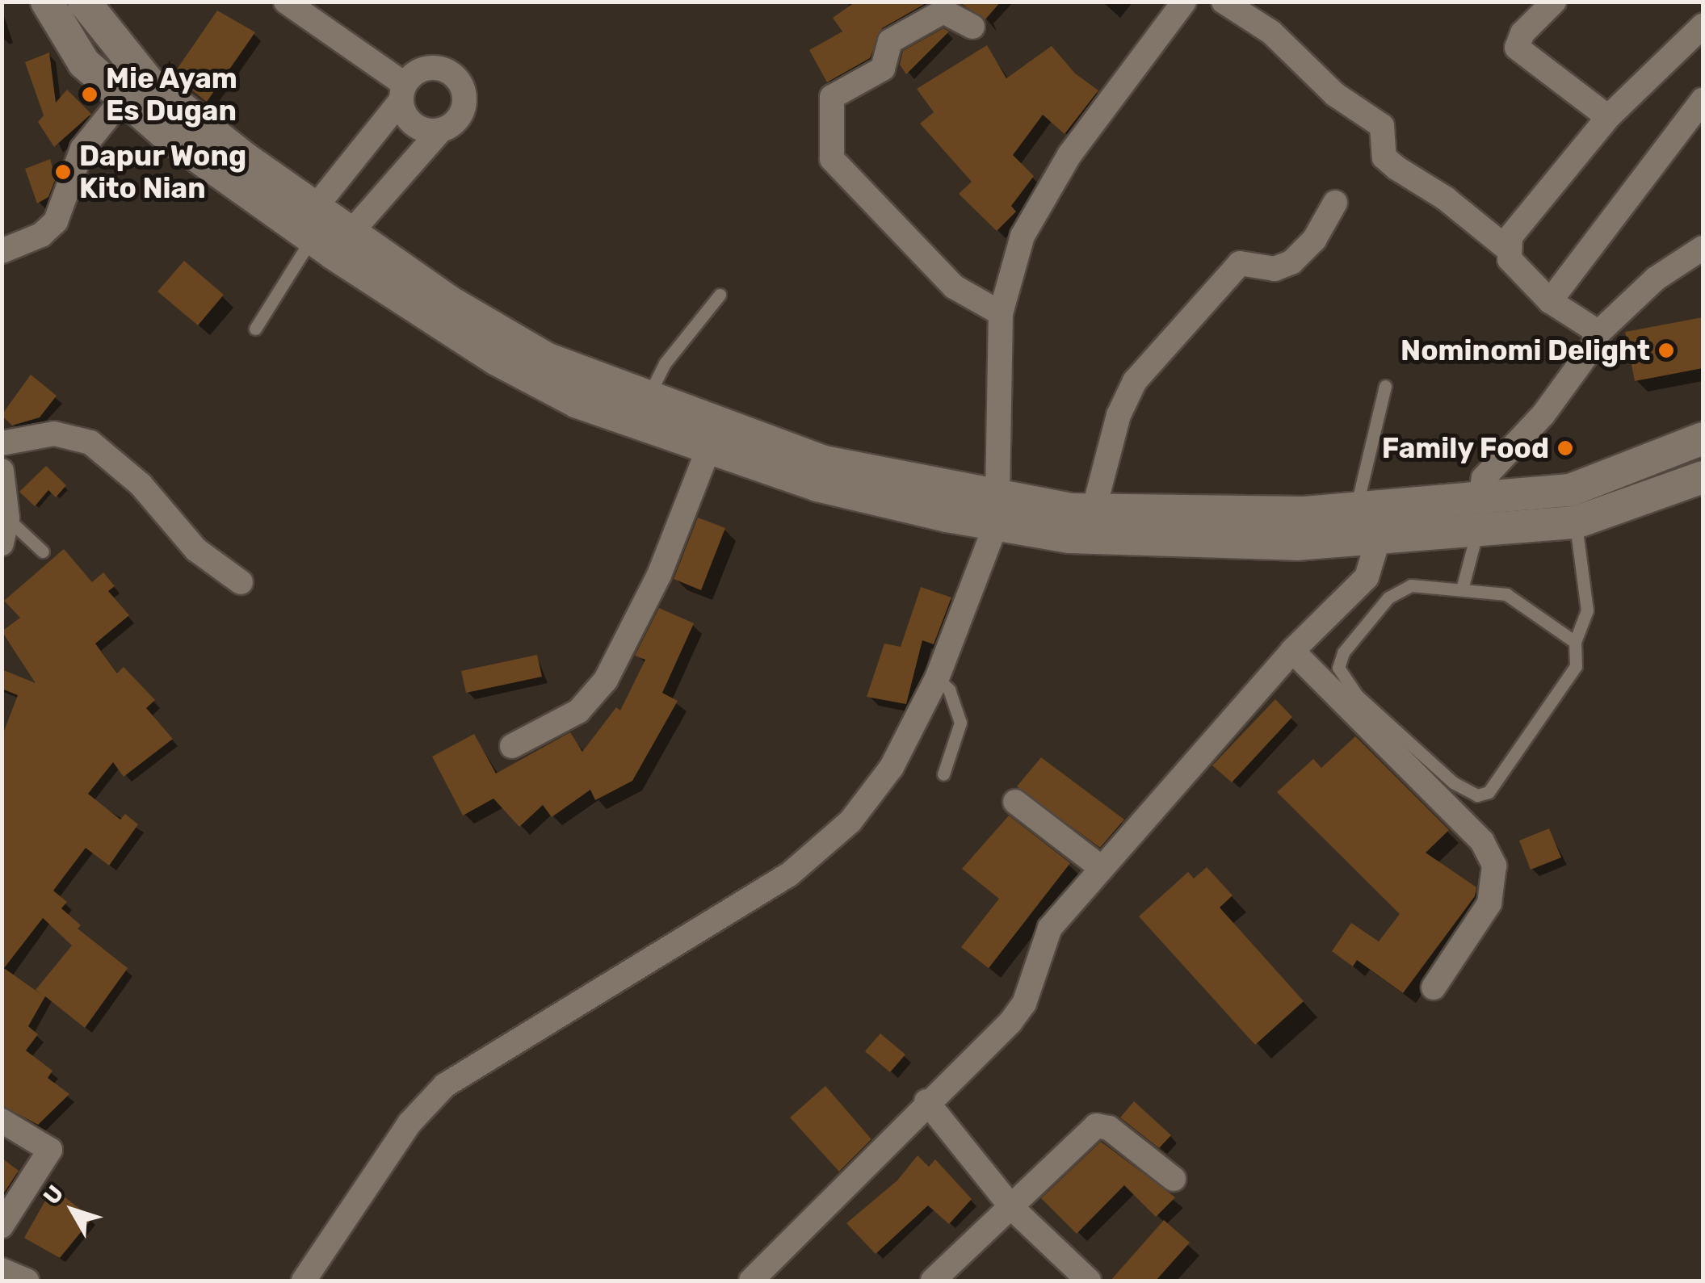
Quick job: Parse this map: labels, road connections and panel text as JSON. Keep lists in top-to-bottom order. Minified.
{"places":["Mie Ayam Es Dugan","Dapur Wong Kito Nian","Nominomi Delight","Family Food"],"north":"top left"}
